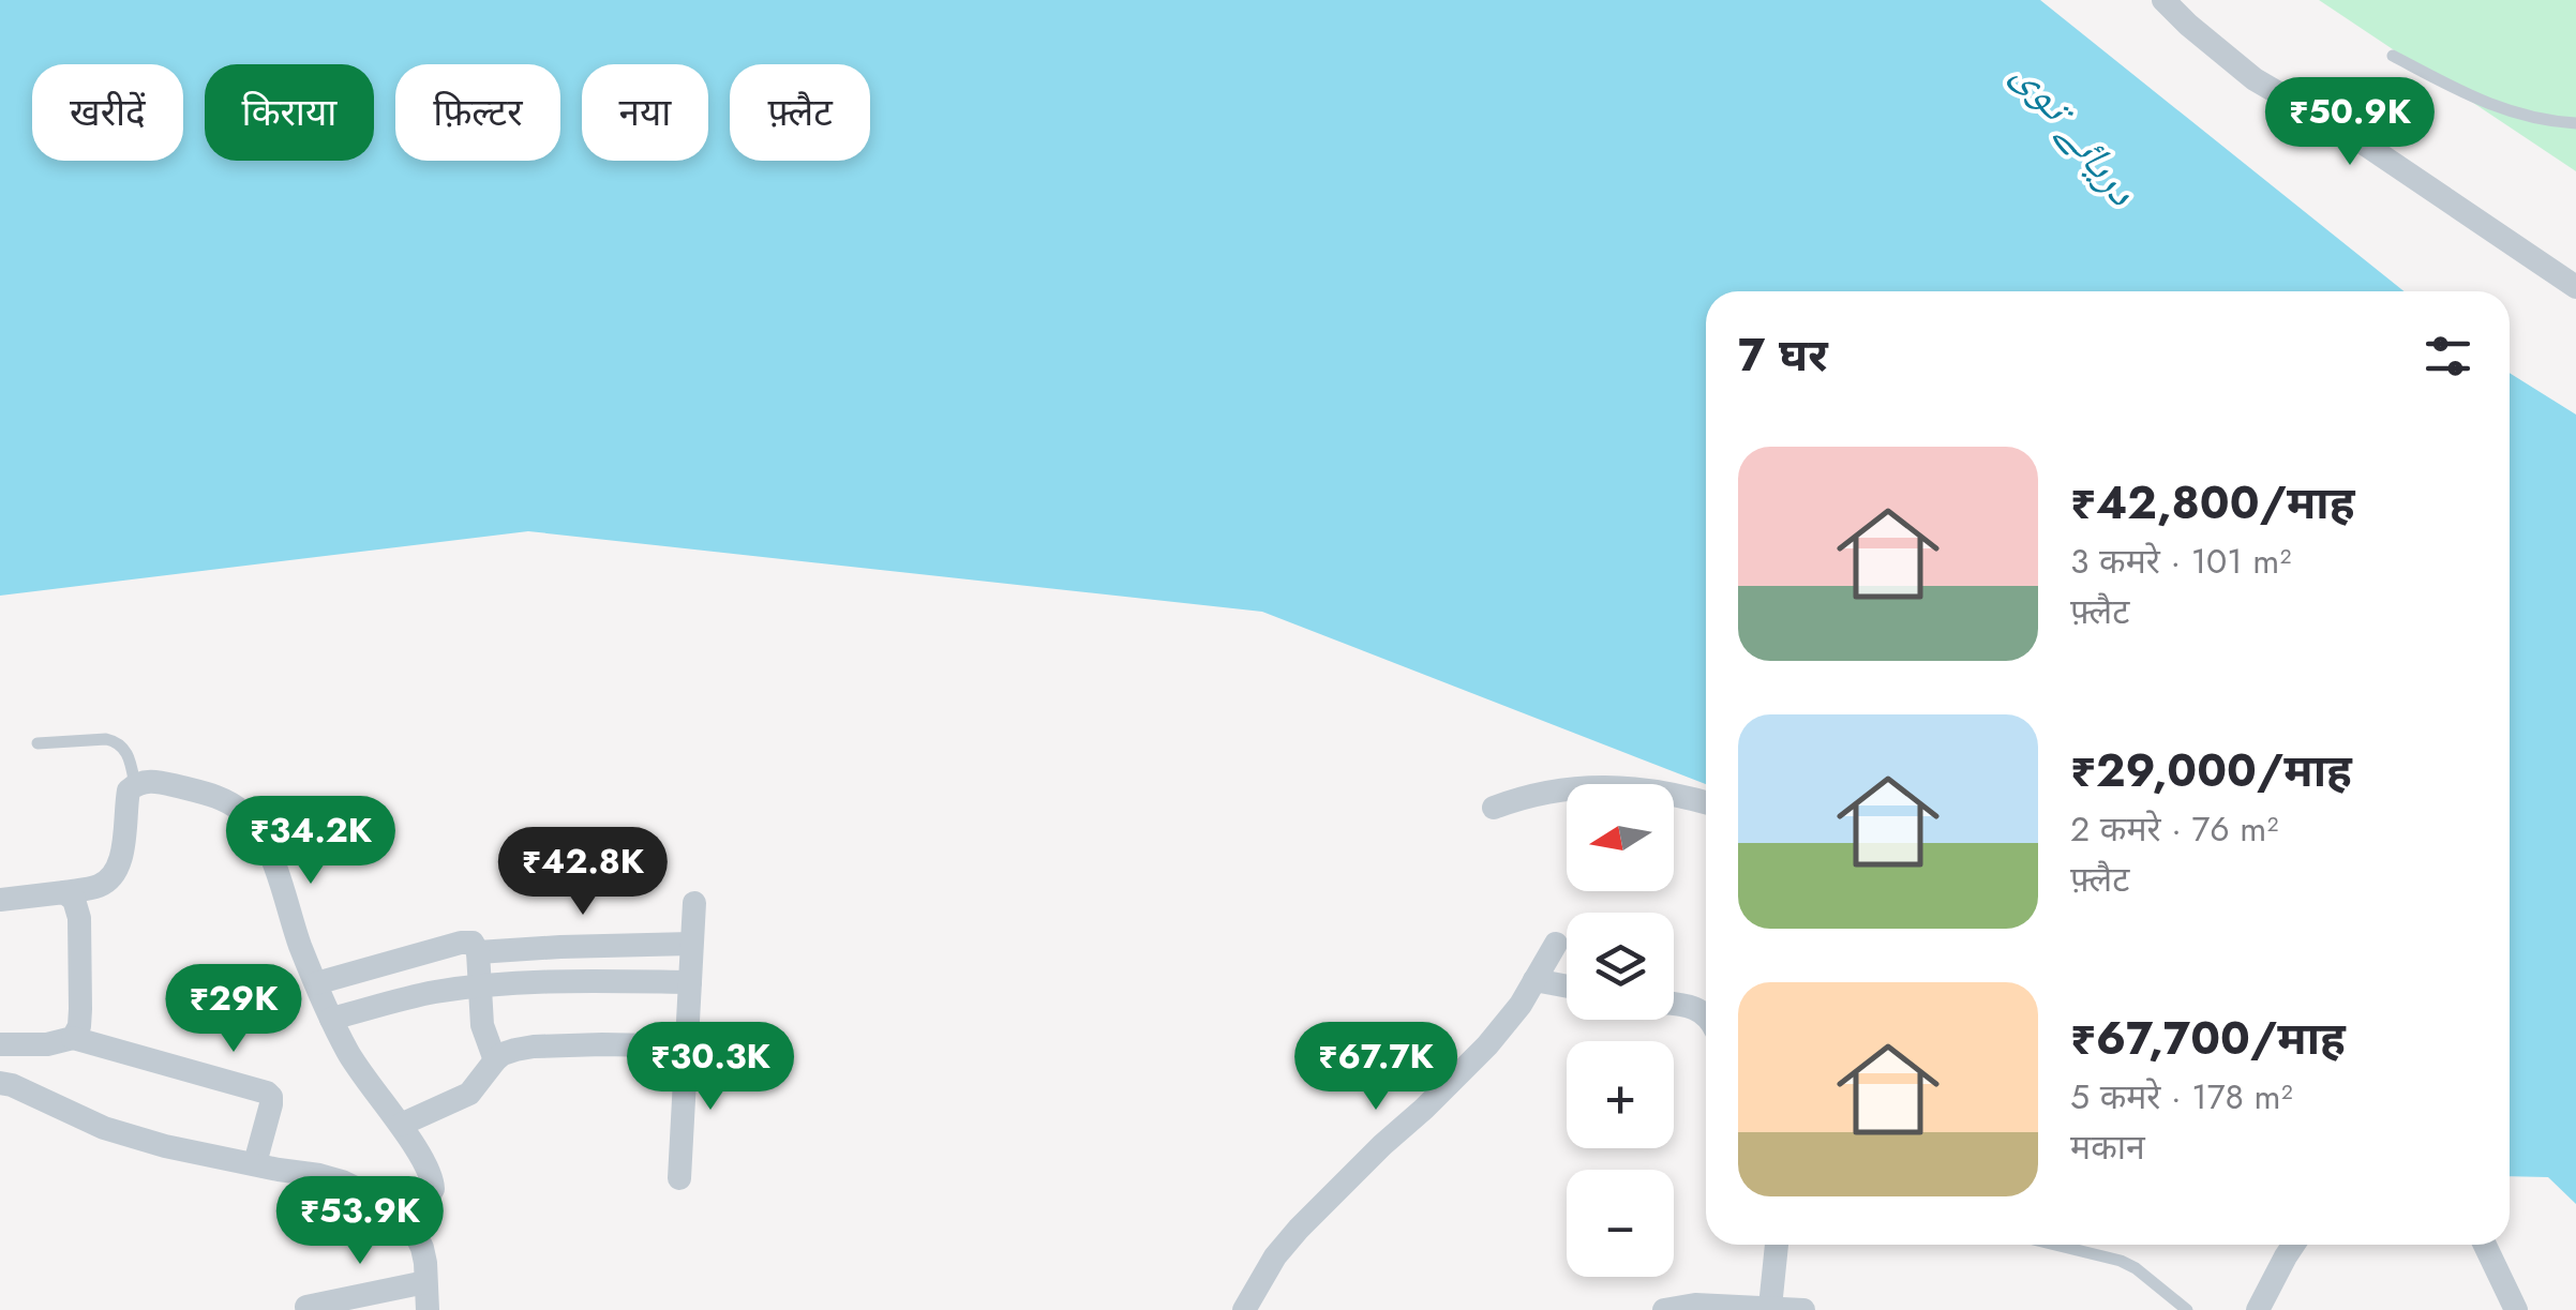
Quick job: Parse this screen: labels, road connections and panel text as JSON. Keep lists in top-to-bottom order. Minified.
{"water":["دریائے توی"],"north":"left","page":{"chip":["खरीदें","किराया","फ़िल्टर","नया","फ़्लैट"],"price":["₹50.9K","₹34.2K","₹42.8K","₹29K","₹30.3K","₹67.7K","₹53.9K"],"heading":"7 घर","list":[{"name":"₹42,800/माह","note":"3 कमरे · 101 m² · फ़्लैट"},{"name":"₹29,000/माह","note":"2 कमरे · 76 m² · फ़्लैट"},{"name":"₹67,700/माह","note":"5 कमरे · 178 m² · मकान"}],"map_buttons":["+","−"]}}
